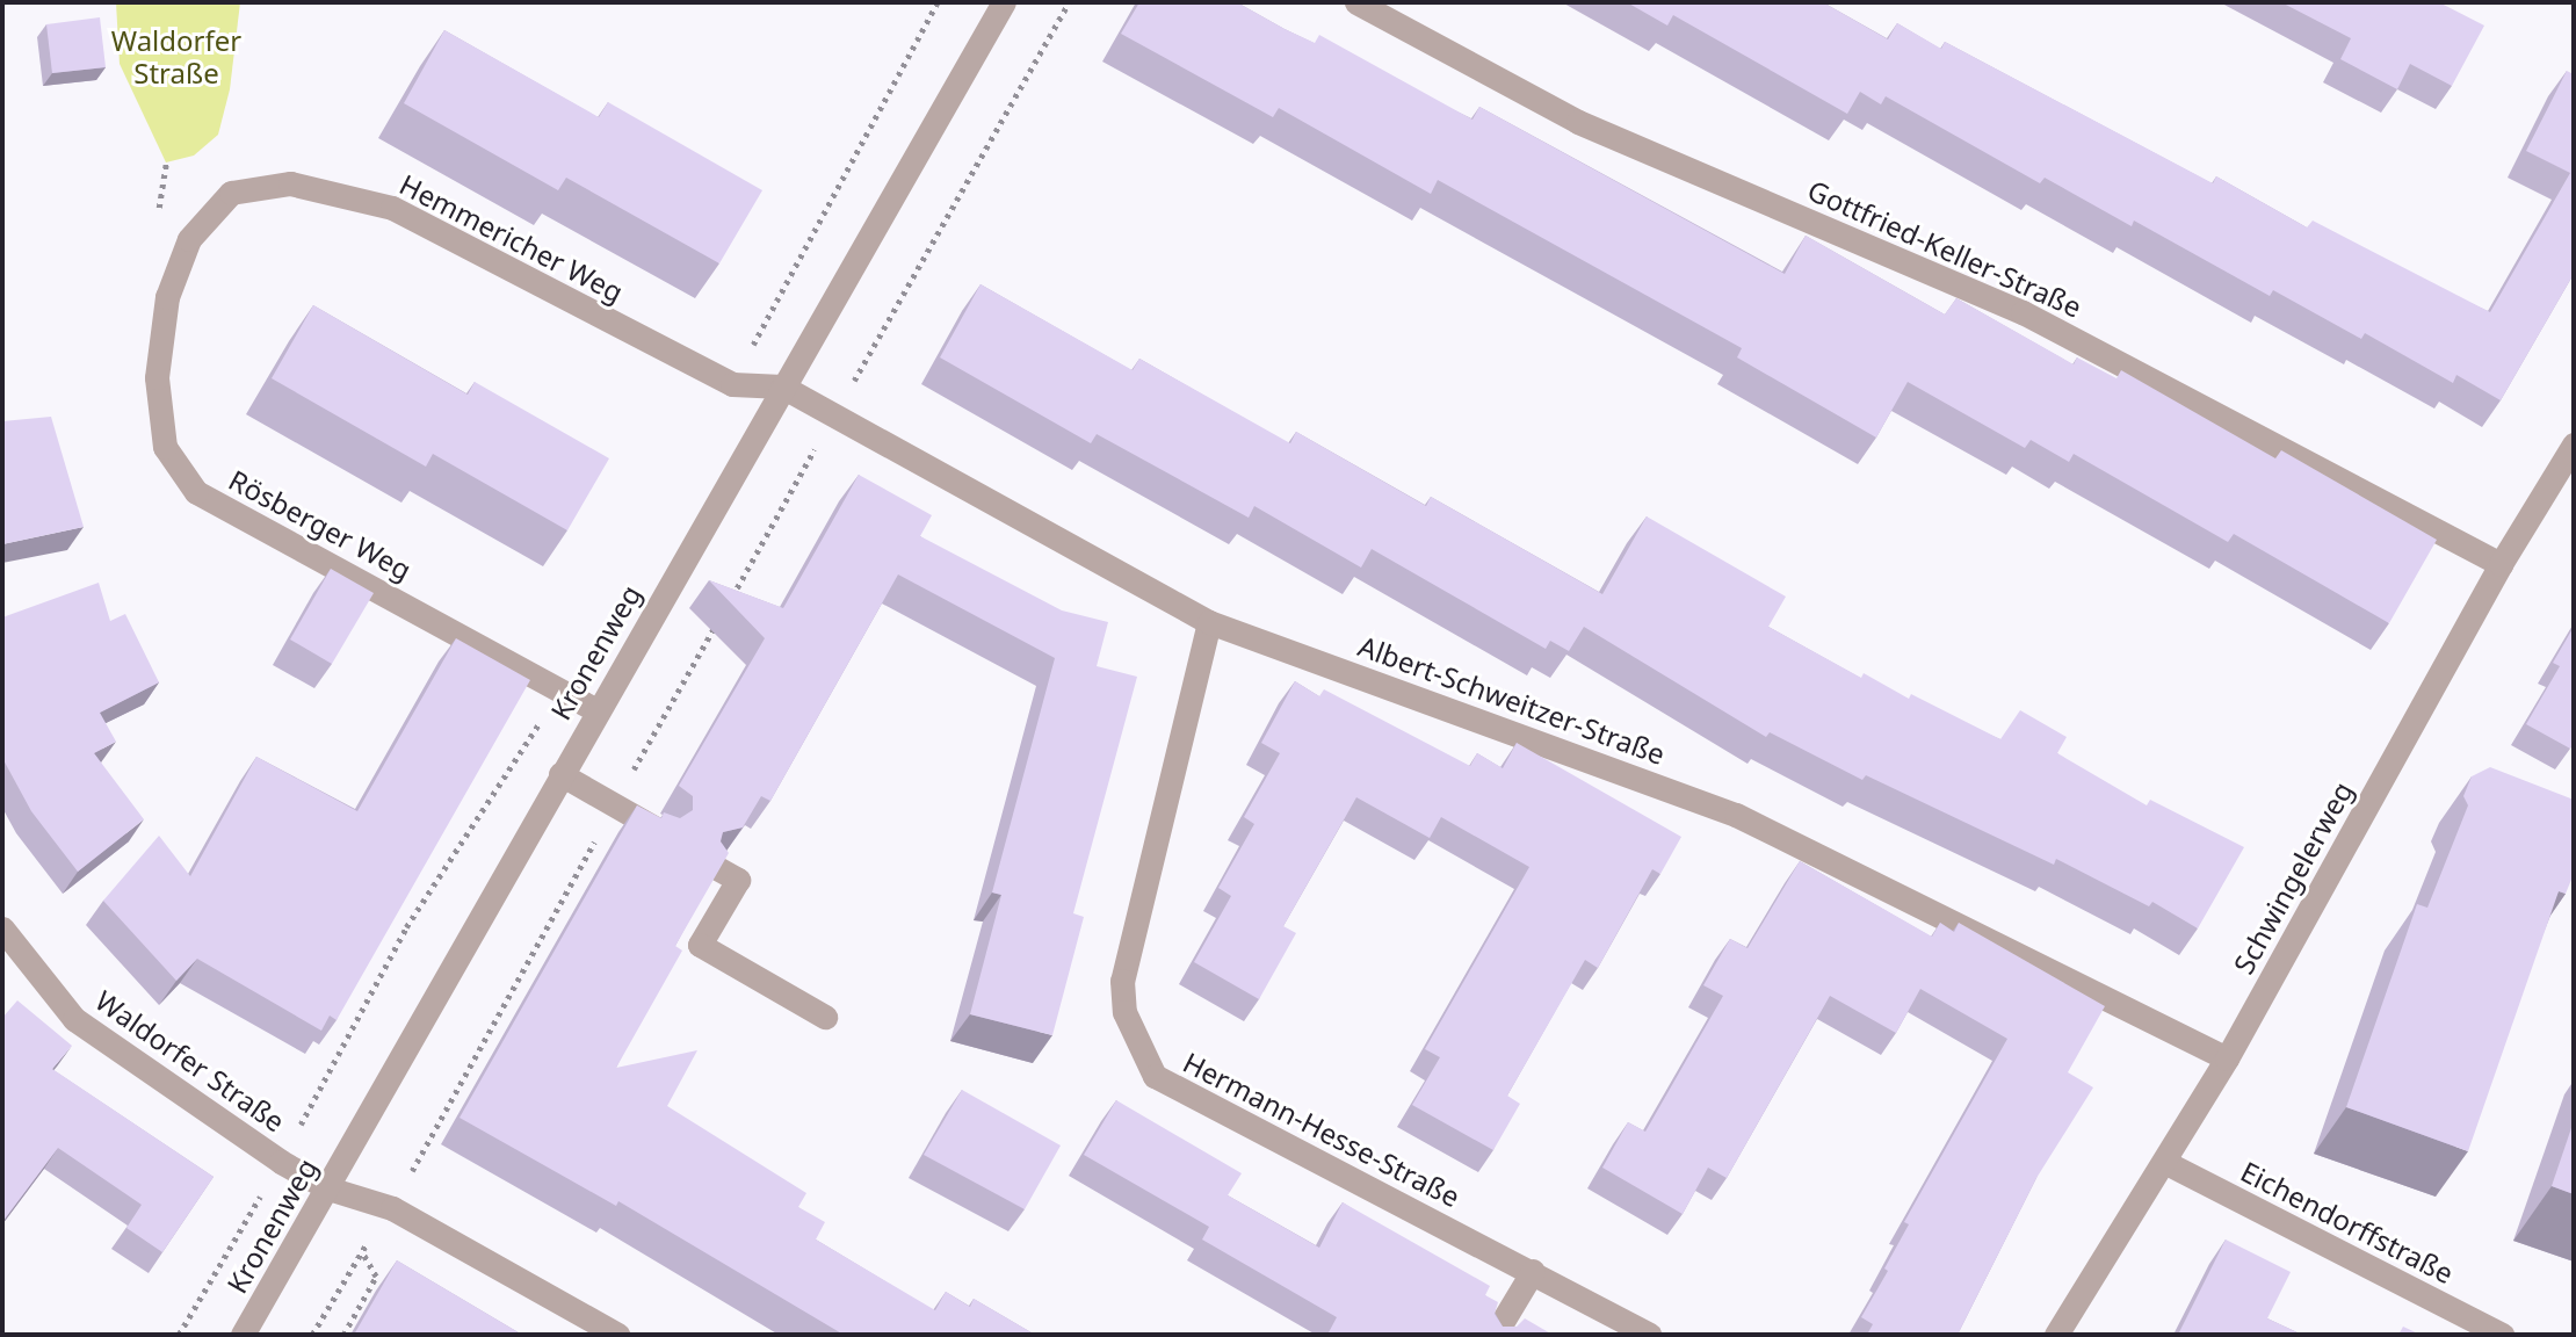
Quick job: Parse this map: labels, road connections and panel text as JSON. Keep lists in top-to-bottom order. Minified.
{"streets":{"street":["Hemmericher Weg","Gottfried-Keller-Straße","Rösberger Weg","Kronenweg","Albert-Schweitzer-Straße","Schwingelerweg","Waldorfer Straße","Hermann-Hesse-Straße","Eichendorffstraße"]},"crossings":[["Hemmericher Weg","Rösberger Weg"],["Hemmericher Weg","Kronenweg"],["Hemmericher Weg","Albert-Schweitzer-Straße"],["Gottfried-Keller-Straße","Schwingelerweg"],["Rösberger Weg","Kronenweg"],["Kronenweg","Albert-Schweitzer-Straße"],["Kronenweg","Waldorfer Straße"],["Albert-Schweitzer-Straße","Schwingelerweg"],["Albert-Schweitzer-Straße","Hermann-Hesse-Straße"],["Schwingelerweg","Eichendorffstraße"]],"parks":["Waldorfer Straße"]}
